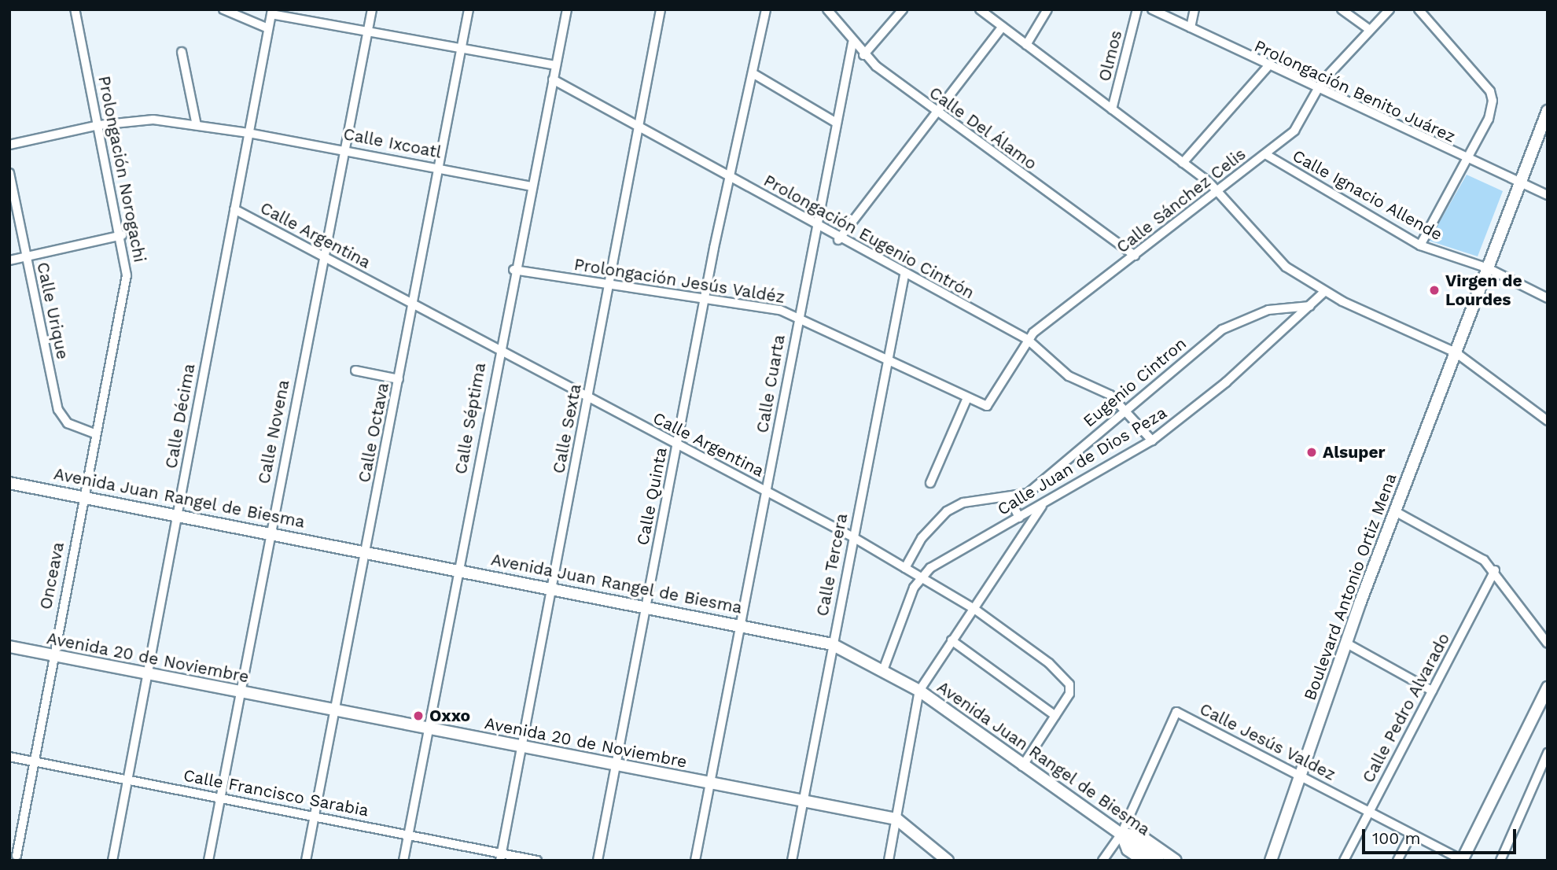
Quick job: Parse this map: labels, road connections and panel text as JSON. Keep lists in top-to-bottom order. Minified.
{"streets":{"street":["Olmos","Prolongación Benito Juárez","Calle Del Álamo","Calle Ixcoatl","Prolongación Norogachi","Calle Ignacio Allende","Calle Sánchez Celis","Calle Argentina","Prolongación Eugenio Cintrón","Prolongación Jesús Valdéz","Calle Urique","Eugenio Cintron","Calle Cuarta","Calle Décima","Calle Séptima","Calle Sexta","Calle Novena","Calle Octava","Calle Juan de Dios Peza","Calle Quinta","Avenida Juan Rangel de Biesma","Calle Tercera","Onceava","Boulevard Antonio Ortiz Mena","Avenida 20 de Noviembre","Calle Pedro Alvarado","Calle Jesús Valdez","Calle Francisco Sarabia"]},"crossings":[["Prolongación Benito Juárez","Calle Sánchez Celis"],["Prolongación Benito Juárez","Boulevard Antonio Ortiz Mena"],["Calle Del Álamo","Calle Sánchez Celis"],["Calle Del Álamo","Calle Cuarta"],["Calle Ixcoatl","Prolongación Norogachi"],["Calle Ixcoatl","Calle Décima"],["Calle Ixcoatl","Calle Séptima"],["Calle Ixcoatl","Calle Novena"],["Calle Ixcoatl","Calle Octava"],["Prolongación Norogachi","Calle Urique"],["Prolongación Norogachi","Avenida Juan Rangel de Biesma"],["Prolongación Norogachi","Onceava"],["Calle Ignacio Allende","Calle Sánchez Celis"],["Calle Ignacio Allende","Boulevard Antonio Ortiz Mena"],["Calle Sánchez Celis","Prolongación Eugenio Cintrón"],["Calle Sánchez Celis","Prolongación Jesús Valdéz"],["Calle Argentina","Calle Cuarta"],["Calle Argentina","Calle Décima"],["Calle Argentina","Calle Séptima"],["Calle Argentina","Calle Sexta"],["Calle Argentina","Calle Novena"],["Calle Argentina","Calle Octava"],["Calle Argentina","Calle Juan de Dios Peza"],["Calle Argentina","Calle Quinta"],["Calle Argentina","Avenida Juan Rangel de Biesma"],["Calle Argentina","Calle Tercera"],["Prolongación Eugenio Cintrón","Eugenio Cintron"],["Prolongación Eugenio Cintrón","Calle Cuarta"],["Prolongación Eugenio Cintrón","Calle Séptima"],["Prolongación Eugenio Cintrón","Calle Sexta"],["Prolongación Eugenio Cintrón","Calle Juan de Dios Peza"],["Prolongación Eugenio Cintrón","Calle Quinta"],["Prolongación Eugenio Cintrón","Calle Tercera"],["Prolongación Jesús Valdéz","Calle Cuarta"],["Prolongación Jesús Valdéz","Calle Séptima"],["Prolongación Jesús Valdéz","Calle Sexta"],["Prolongación Jesús Valdéz","Calle Quinta"],["Prolongación Jesús Valdéz","Calle Tercera"],["Eugenio Cintron","Calle Juan de Dios Peza"],["Calle Cuarta","Avenida Juan Rangel de Biesma"],["Calle Cuarta","Avenida 20 de Noviembre"],["Calle Décima","Avenida Juan Rangel de Biesma"],["Calle Décima","Avenida 20 de Noviembre"],["Calle Décima","Calle Francisco Sarabia"],["Calle Séptima","Avenida Juan Rangel de Biesma"],["Calle Séptima","Avenida 20 de Noviembre"],["Calle Séptima","Calle Francisco Sarabia"],["Calle Sexta","Avenida Juan Rangel de Biesma"],["Calle Sexta","Avenida 20 de Noviembre"],["Calle Sexta","Calle Francisco Sarabia"],["Calle Novena","Avenida Juan Rangel de Biesma"],["Calle Novena","Avenida 20 de Noviembre"],["Calle Novena","Calle Francisco Sarabia"],["Calle Octava","Avenida Juan Rangel de Biesma"],["Calle Octava","Avenida 20 de Noviembre"],["Calle Octava","Calle Francisco Sarabia"],["Calle Quinta","Avenida Juan Rangel de Biesma"],["Calle Quinta","Avenida 20 de Noviembre"],["Avenida Juan Rangel de Biesma","Calle Tercera"],["Avenida Juan Rangel de Biesma","Onceava"],["Avenida Juan Rangel de Biesma","Calle Jesús Valdez"],["Calle Tercera","Avenida 20 de Noviembre"],["Onceava","Avenida 20 de Noviembre"],["Onceava","Calle Francisco Sarabia"],["Boulevard Antonio Ortiz Mena","Calle Jesús Valdez"],["Calle Pedro Alvarado","Calle Jesús Valdez"]],"places":["Virgen de Lourdes","Alsuper","Oxxo"],"scale_bar":"100 m"}
